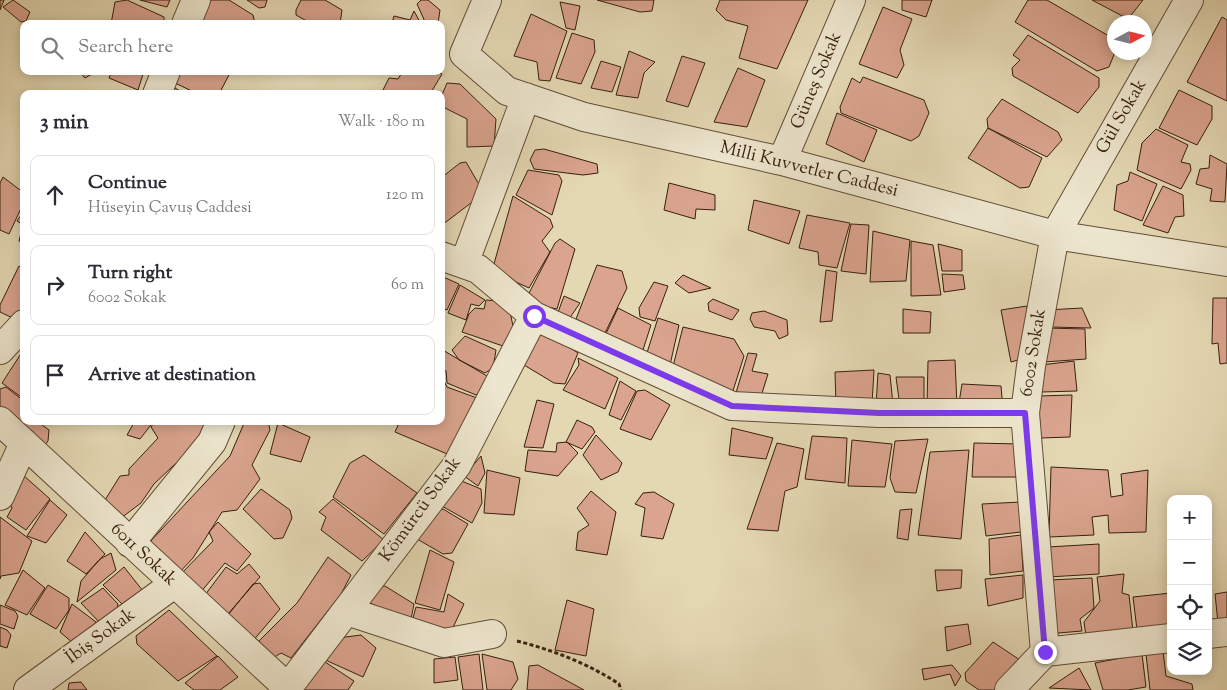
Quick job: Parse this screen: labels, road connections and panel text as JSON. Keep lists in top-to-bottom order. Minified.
{"streets":{"street":["Güneş Sokak","Gül Sokak","Milli Kuvvetler Caddesi","6002 Sokak","Kömürcü Sokak","6011 Sokak","İbiş Sokak"]},"crossings":[["Güneş Sokak","Milli Kuvvetler Caddesi"],["Gül Sokak","Milli Kuvvetler Caddesi"],["Gül Sokak","6002 Sokak"],["Milli Kuvvetler Caddesi","6002 Sokak"],["Kömürcü Sokak","6011 Sokak"],["6011 Sokak","İbiş Sokak"]],"north":"right","page":{"search":"Search here","heading":["3 min","Walk · 180 m"],"list":[["Continue","Hüseyin Çavuş Caddesi","120 m"],["Turn right","6002 Sokak","60 m"],"Arrive at destination"],"map_buttons":["+","−"]}}
